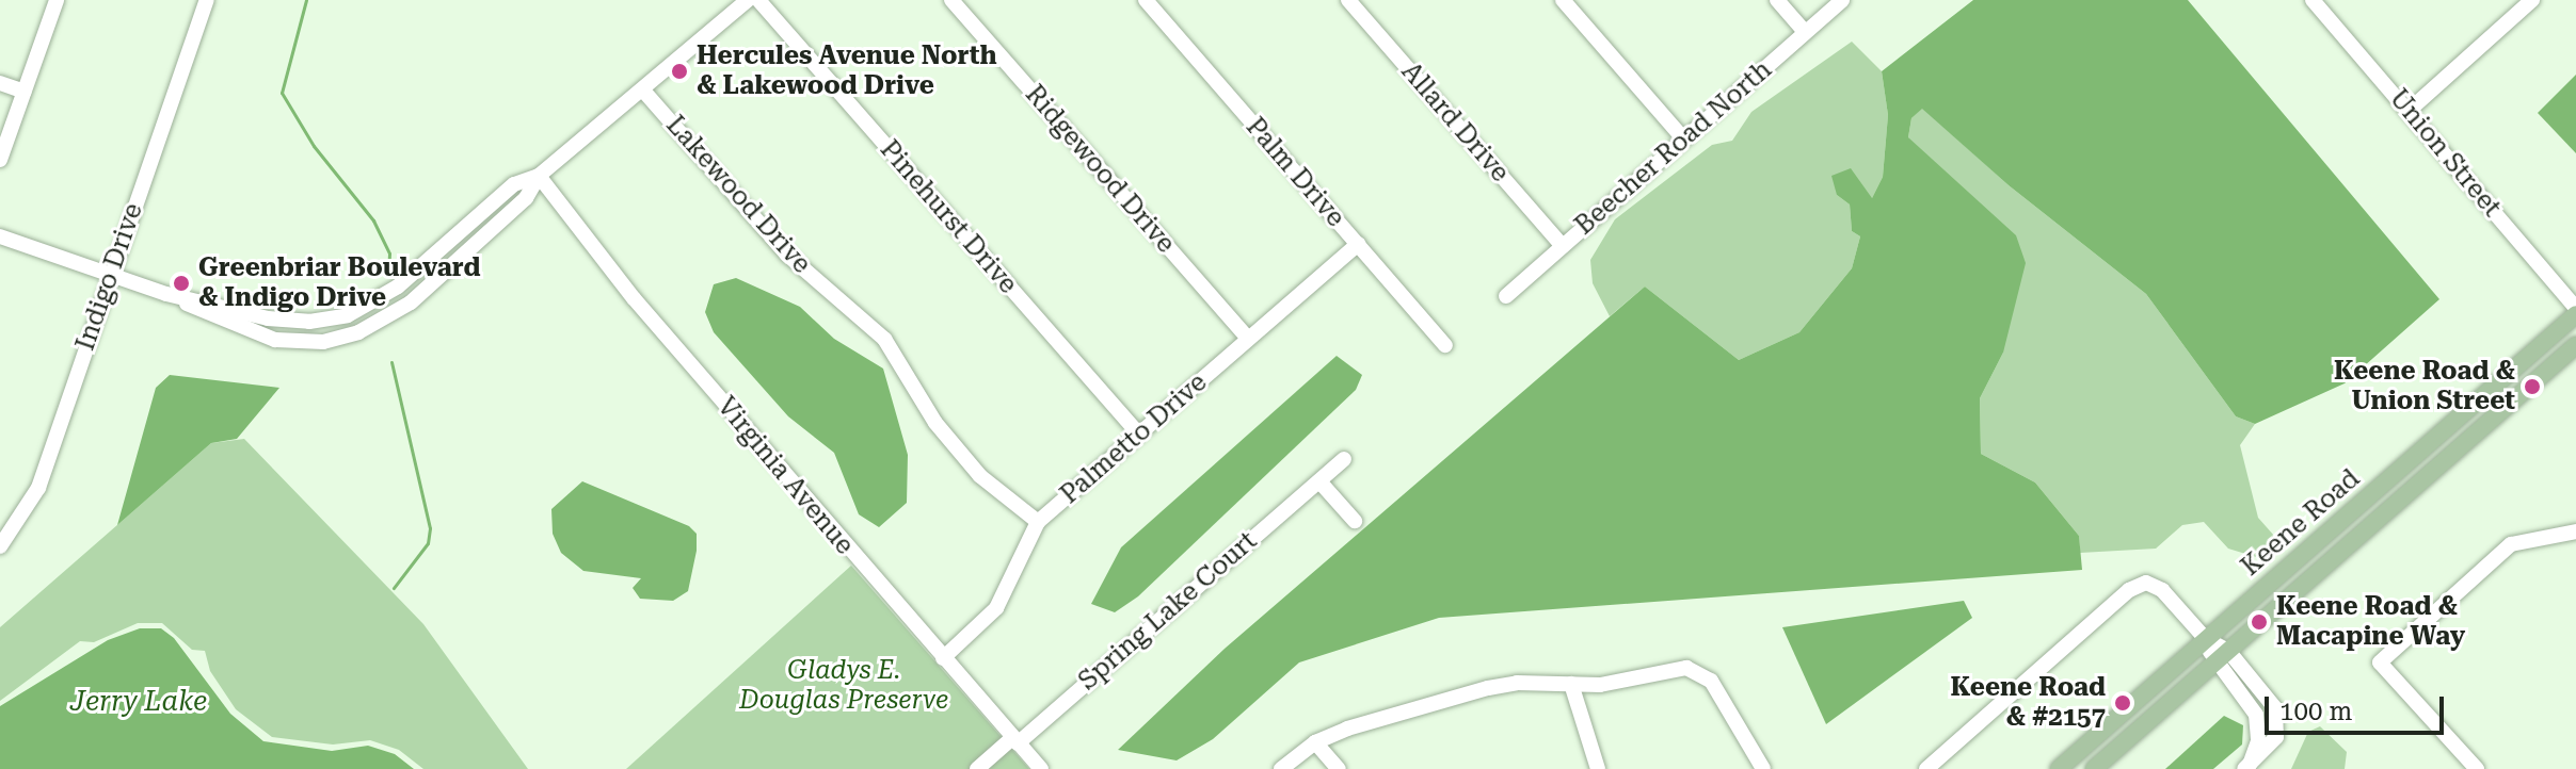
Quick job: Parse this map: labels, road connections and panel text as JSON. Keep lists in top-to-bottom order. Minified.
{"streets":{"main road":["Keene Road"],"street":["Allard Drive","Beecher Road North","Union Street","Ridgewood Drive","Palm Drive","Lakewood Drive","Pinehurst Drive","Indigo Drive","Palmetto Drive","Virginia Avenue","Spring Lake Court"]},"crossings":[["Allard Drive","Beecher Road North"],["Union Street","Keene Road"],["Ridgewood Drive","Palmetto Drive"],["Palm Drive","Palmetto Drive"],["Lakewood Drive","Palmetto Drive"],["Pinehurst Drive","Palmetto Drive"],["Palmetto Drive","Virginia Avenue"],["Virginia Avenue","Spring Lake Court"]],"water":["Jerry Lake"],"parks":["Gladys E. Douglas Preserve"],"places":["Hercules Avenue North & Lakewood Drive","Greenbriar Boulevard & Indigo Drive","Keene Road & Union Street","Keene Road & Macapine Way","Keene Road & #2157"],"scale_bar":"100 m"}
